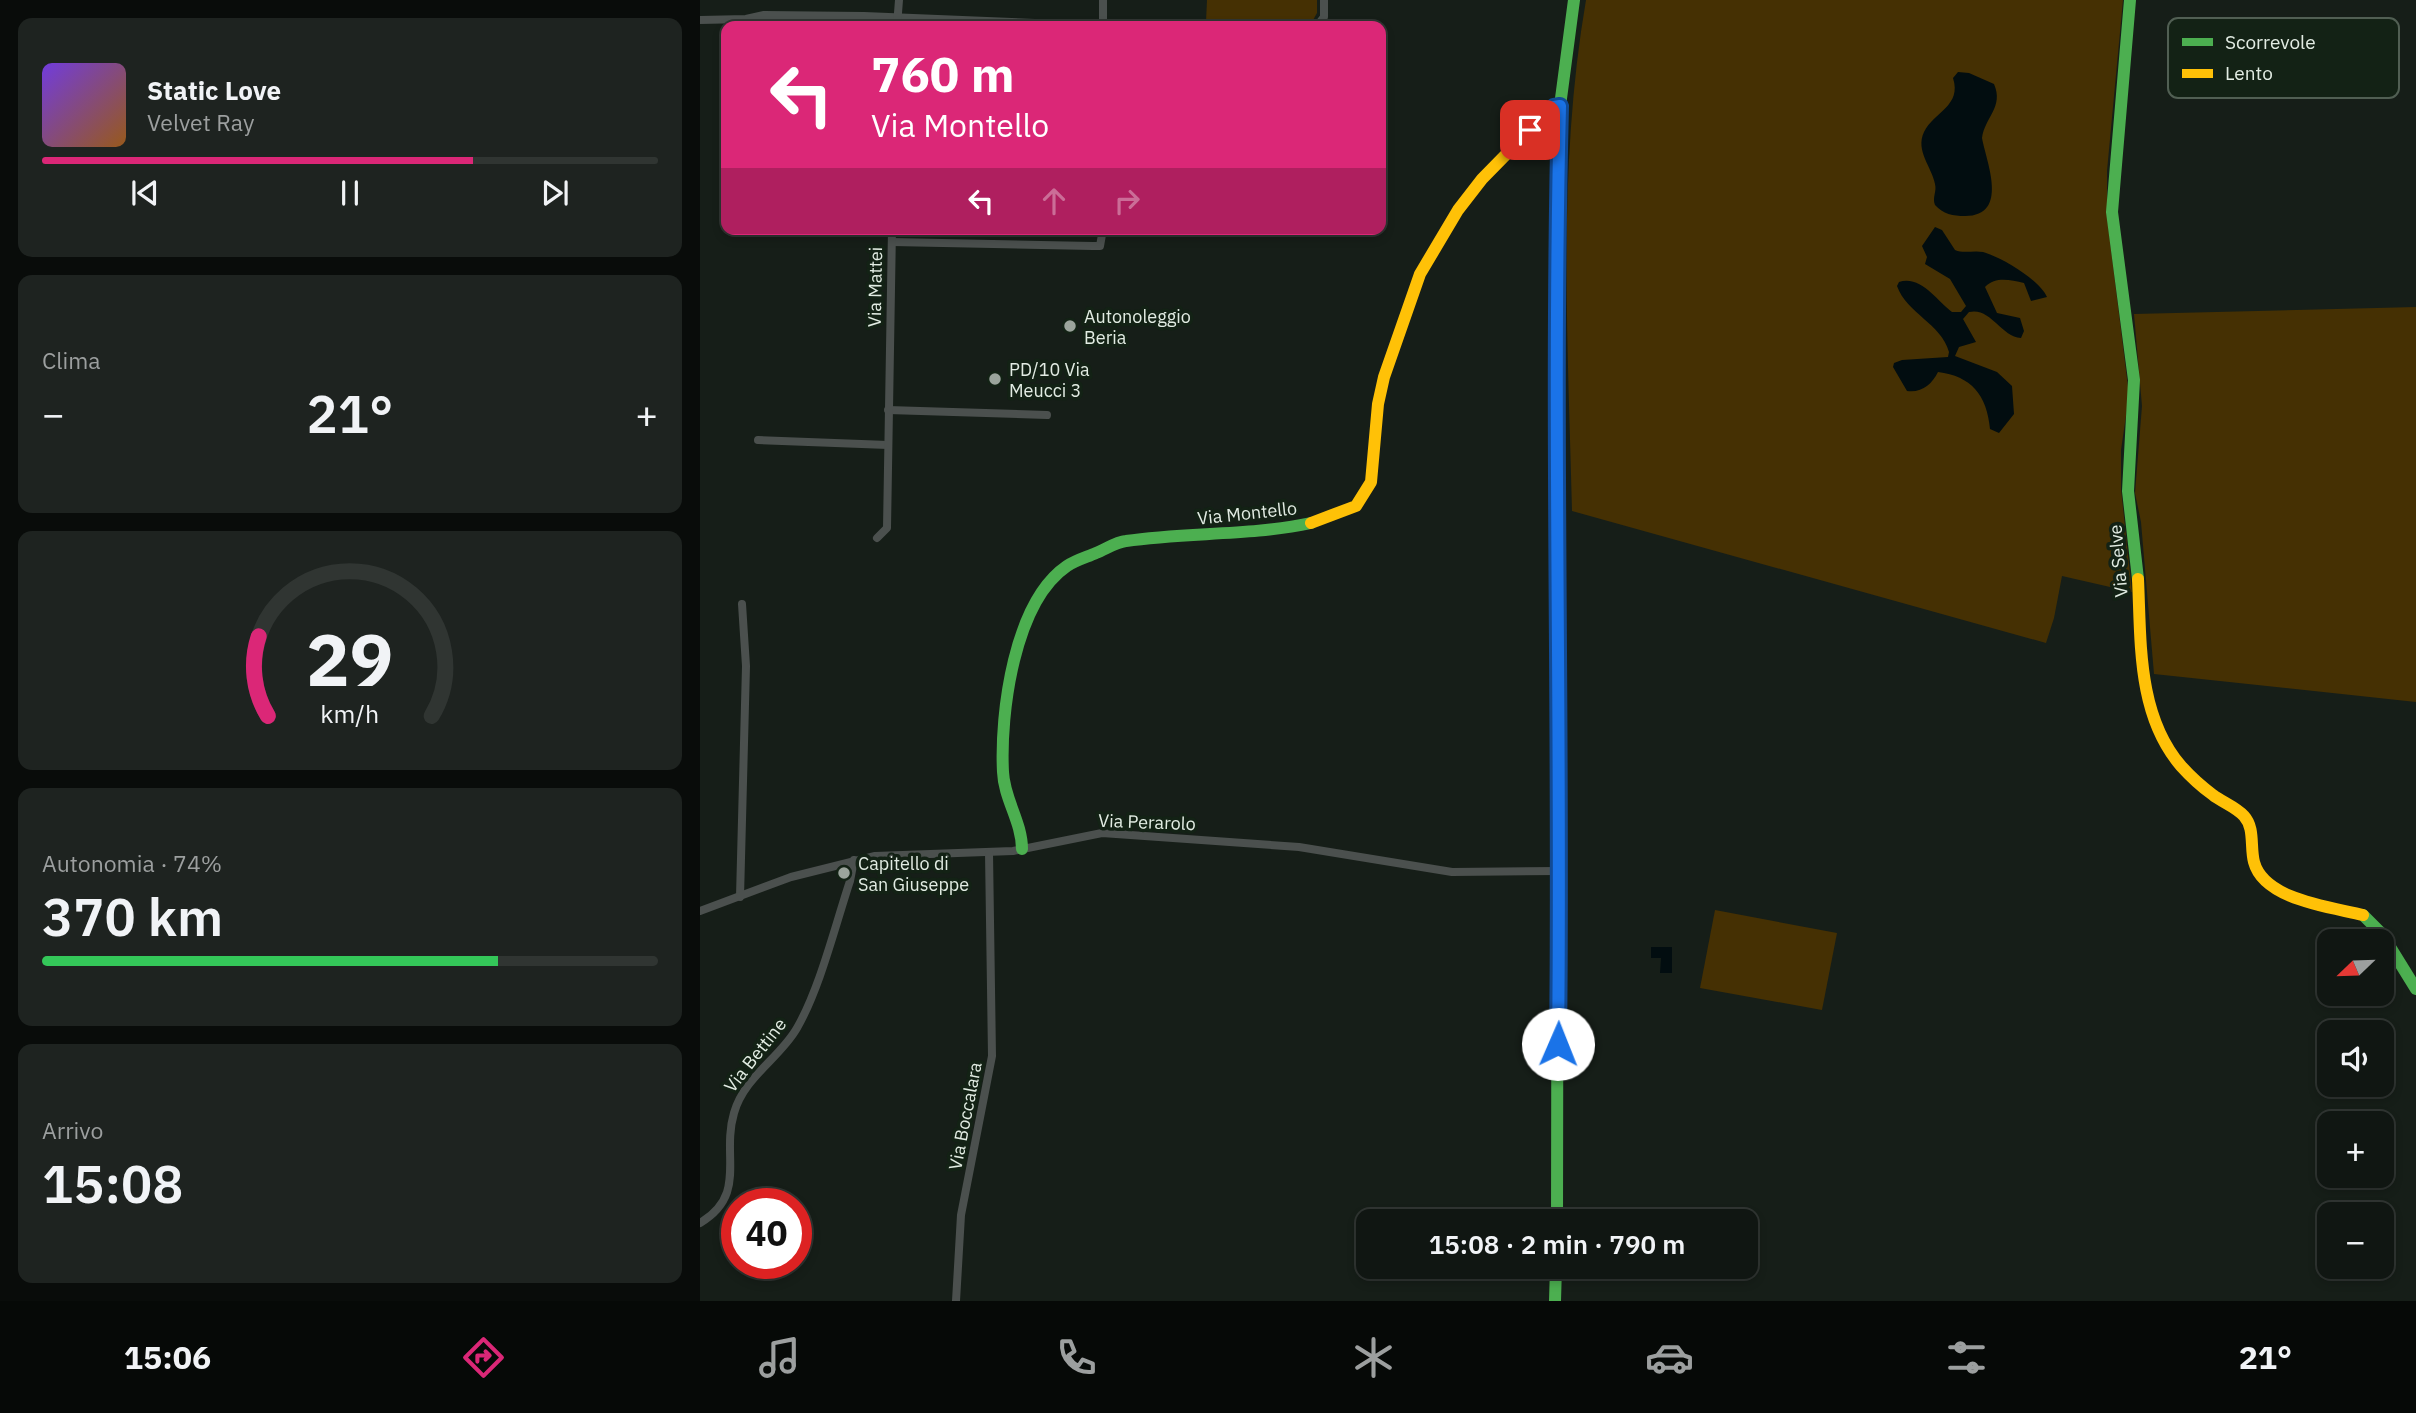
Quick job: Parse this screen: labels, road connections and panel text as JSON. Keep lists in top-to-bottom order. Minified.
{"streets":{"street":["Via Mattei","Via Montello","Via Selve","Via Perarolo","Via Bettine","Via Boccalara"]},"crossings":[["Via Montello","Via Perarolo"],["Via Perarolo","Via Bettine"],["Via Perarolo","Via Boccalara"]],"places":["Autonoleggio Beria","PD/10 Via Meucci 3","Capitello di San Giuseppe"],"legend":["Scorrevole","Lento"],"north":"bottom left","page":{"turn":["760 m","Via Montello"],"song":["Static Love","Velvet Ray"],"tile":["Clima",["Autonomia · 74%","370 km"],["Arrivo","15:08"]],"heat":["−","21°","+"],"map_buttons":["+","−"],"limit":"40","trip":"15:08 · 2 min · 790 m","tabs":["15:06","21°"],"gauge":["29","km/h"]}}
